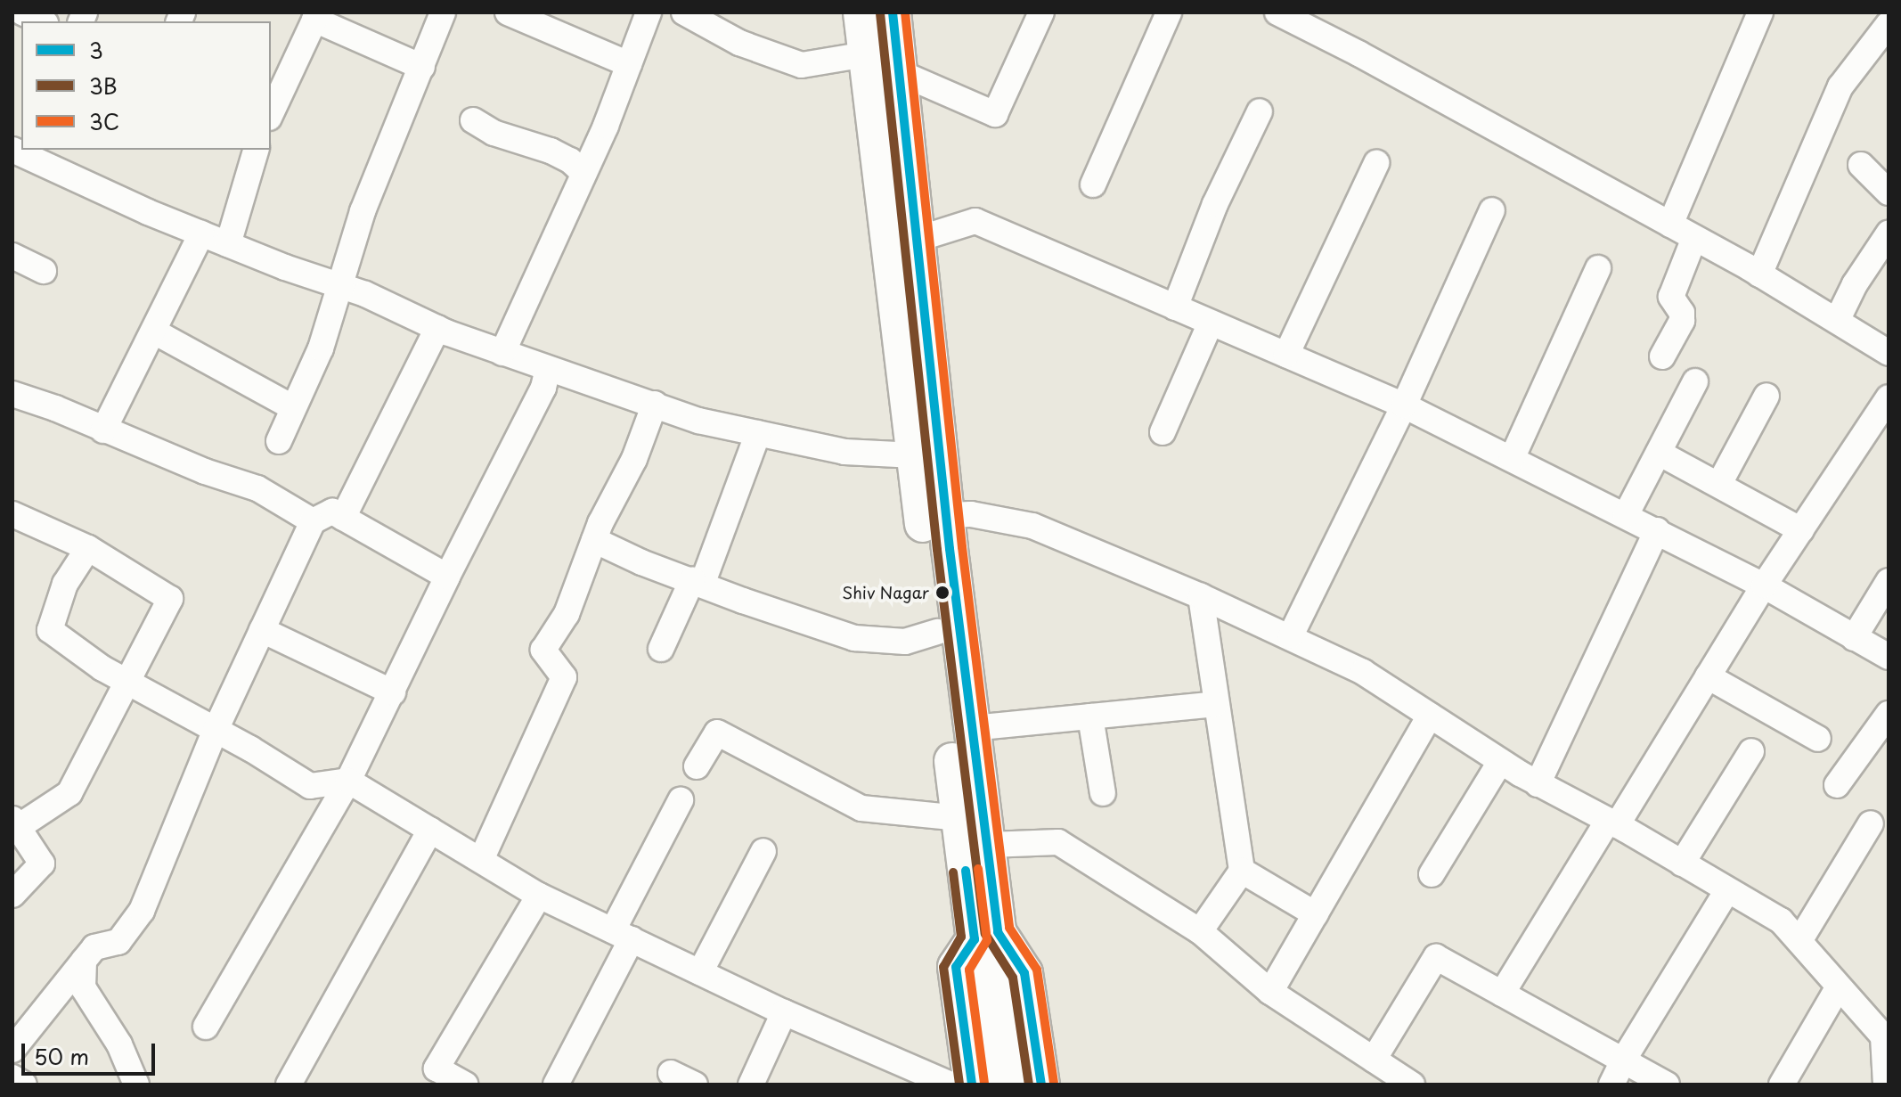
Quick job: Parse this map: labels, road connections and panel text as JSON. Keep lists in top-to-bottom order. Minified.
{"places":["Shiv Nagar"],"lines":["transit line 3","transit line 3C","transit line 3B"],"legend":["3","3B","3C"],"scale_bar":"50 m"}
